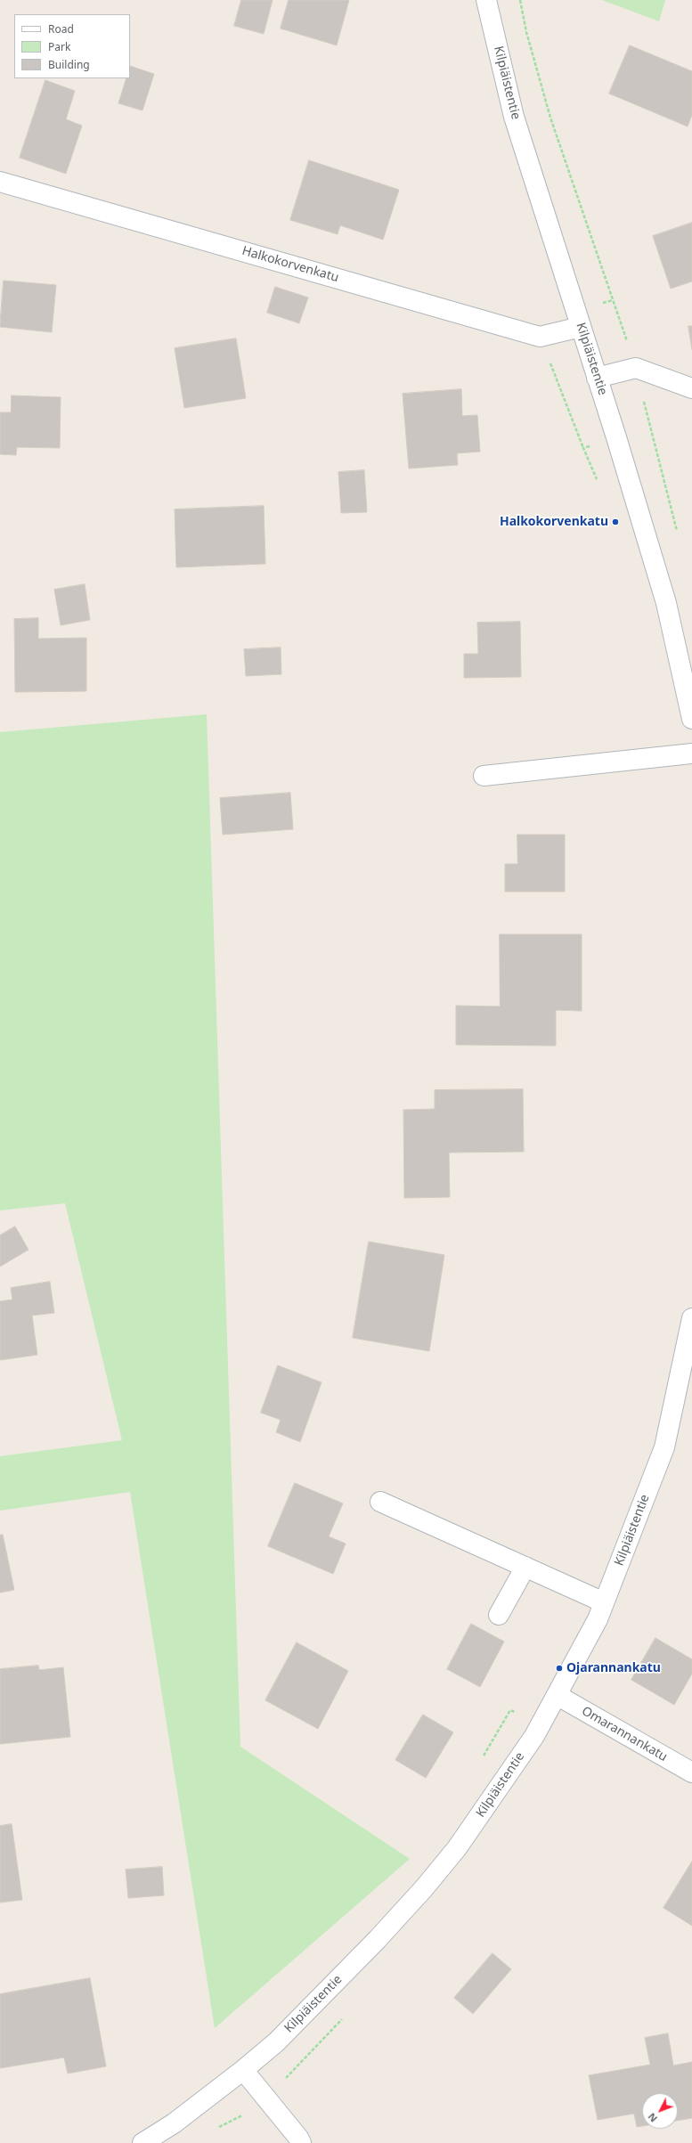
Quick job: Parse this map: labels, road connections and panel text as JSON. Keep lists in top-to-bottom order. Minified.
{"streets":{"street":["Kilpiäistentie","Halkokorvenkatu","Omarannankatu"]},"crossings":[["Kilpiäistentie","Halkokorvenkatu"],["Kilpiäistentie","Omarannankatu"]],"places":["Halkokorvenkatu","Ojarannankatu"],"legend":["Road","Park","Building"],"north":"bottom left"}
